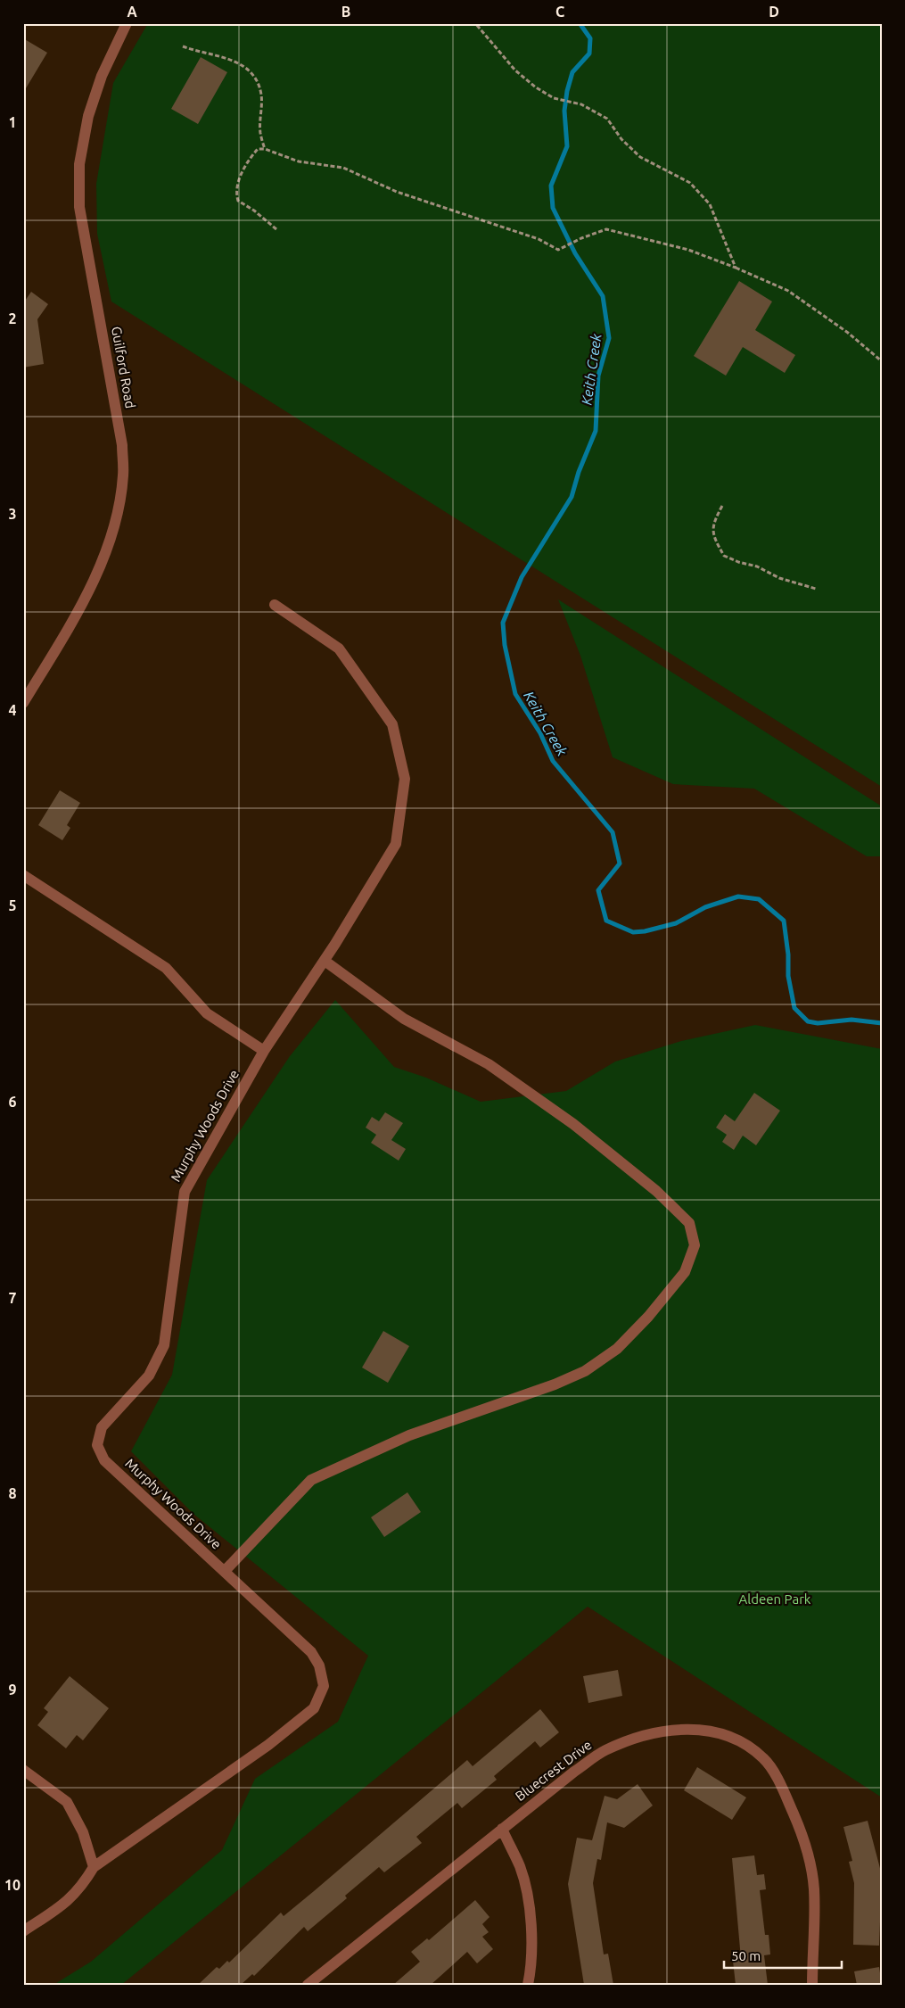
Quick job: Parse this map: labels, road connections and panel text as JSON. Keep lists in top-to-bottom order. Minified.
{"streets":{"street":["Guilford Road","Murphy Woods Drive","Bluecrest Drive"]},"water":["Keith Creek"],"parks":["Aldeen Park"],"scale_bar":"50 m","grid":{"columns":["A","B","C","D"],"rows":["1","2","3","4","5","6","7","8","9","10"]}}
